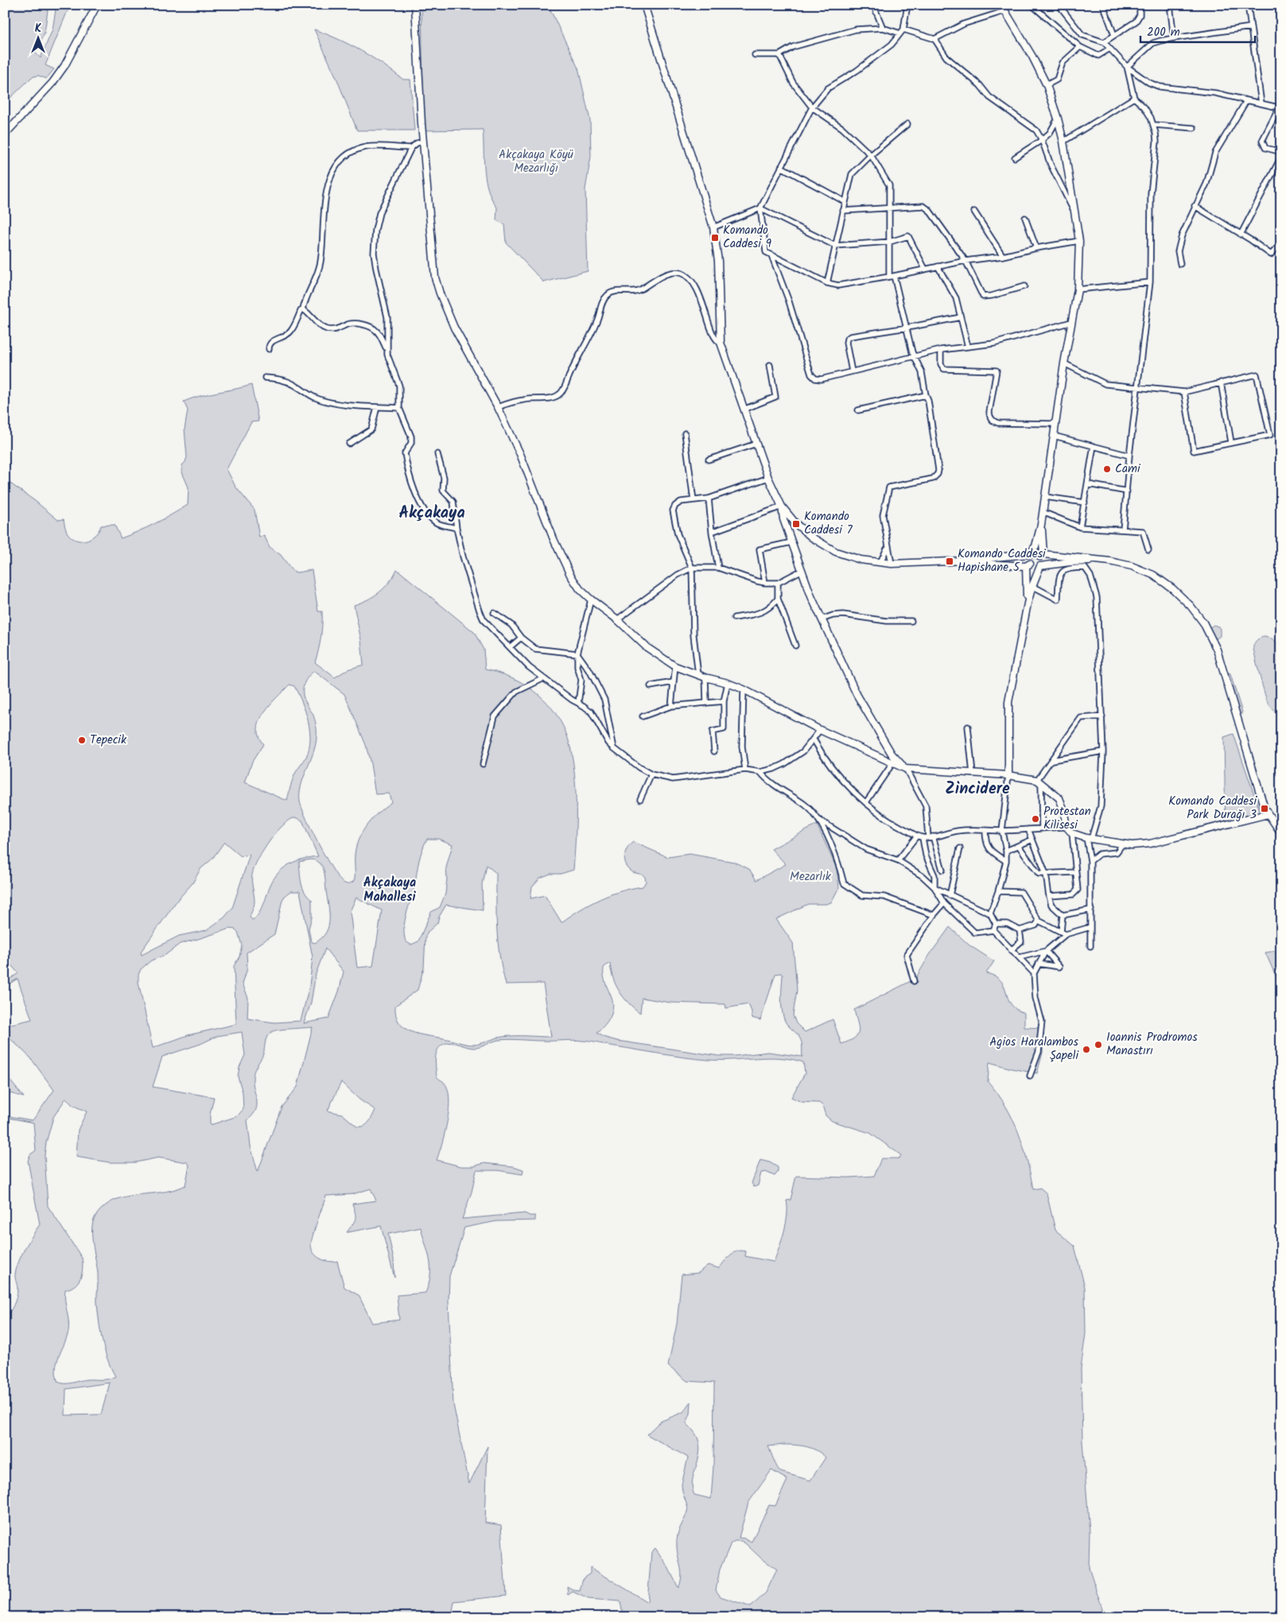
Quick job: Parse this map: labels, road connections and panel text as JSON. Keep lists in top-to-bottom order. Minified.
{"districts":["Akçakaya","Zincidere","Akçakaya Mahallesi"],"parks":["Akçakaya Köyü Mezarlığı","Mezarlık"],"places":{"transit":["Komando Caddesi 9","Komando Caddesi 7","Komando Caddesi Hapishane 5","Komando Caddesi Park Durağı 3"],"other":["Cami","Tepecik","Protestan Kilisesi","Ioannis Prodromos Manastırı","Agios Haralambos Şapeli"]},"scale_bar":"200 m","north":"top"}
